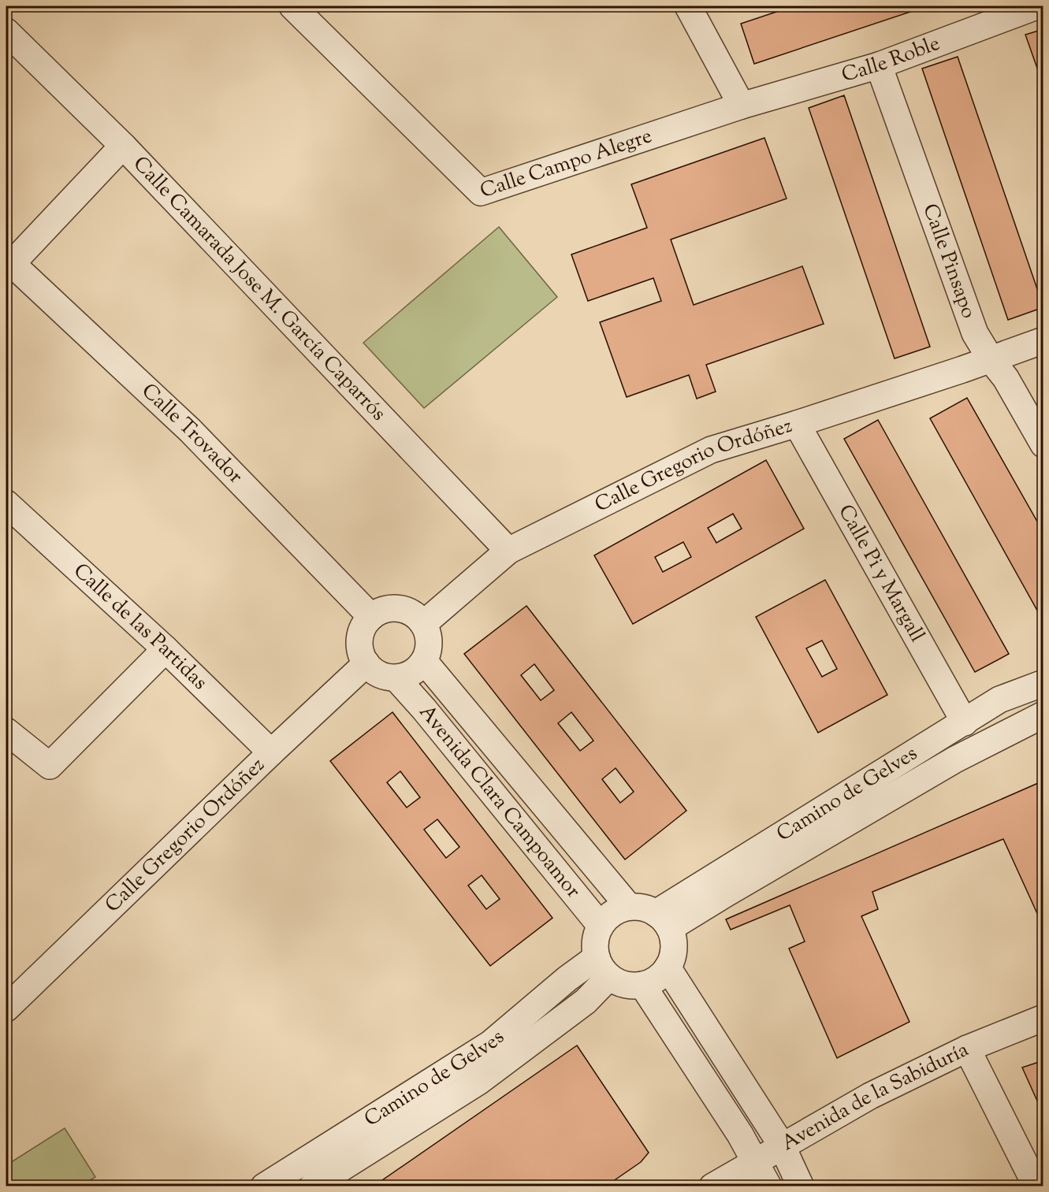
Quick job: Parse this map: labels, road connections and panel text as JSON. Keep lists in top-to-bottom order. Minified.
{"streets":{"street":["Calle Roble","Calle Campo Alegre","Calle Pinsapo","Calle Camarada Jose M. García Caparrós","Calle Trovador","Calle Gregorio Ordóñez","Calle Pi y Margall","Calle de las Partidas","Camino de Gelves","Avenida Clara Campoamor","Avenida de la Sabiduría"]},"crossings":[["Calle Roble","Calle Campo Alegre"],["Calle Roble","Calle Pinsapo"],["Calle Pinsapo","Calle Gregorio Ordóñez"],["Calle Camarada Jose M. García Caparrós","Calle Gregorio Ordóñez"],["Calle Trovador","Calle Gregorio Ordóñez"],["Calle Trovador","Avenida Clara Campoamor"],["Calle Gregorio Ordóñez","Calle Pi y Margall"],["Calle Gregorio Ordóñez","Calle de las Partidas"],["Calle Gregorio Ordóñez","Avenida Clara Campoamor"],["Calle Pi y Margall","Camino de Gelves"],["Camino de Gelves","Avenida Clara Campoamor"]]}
